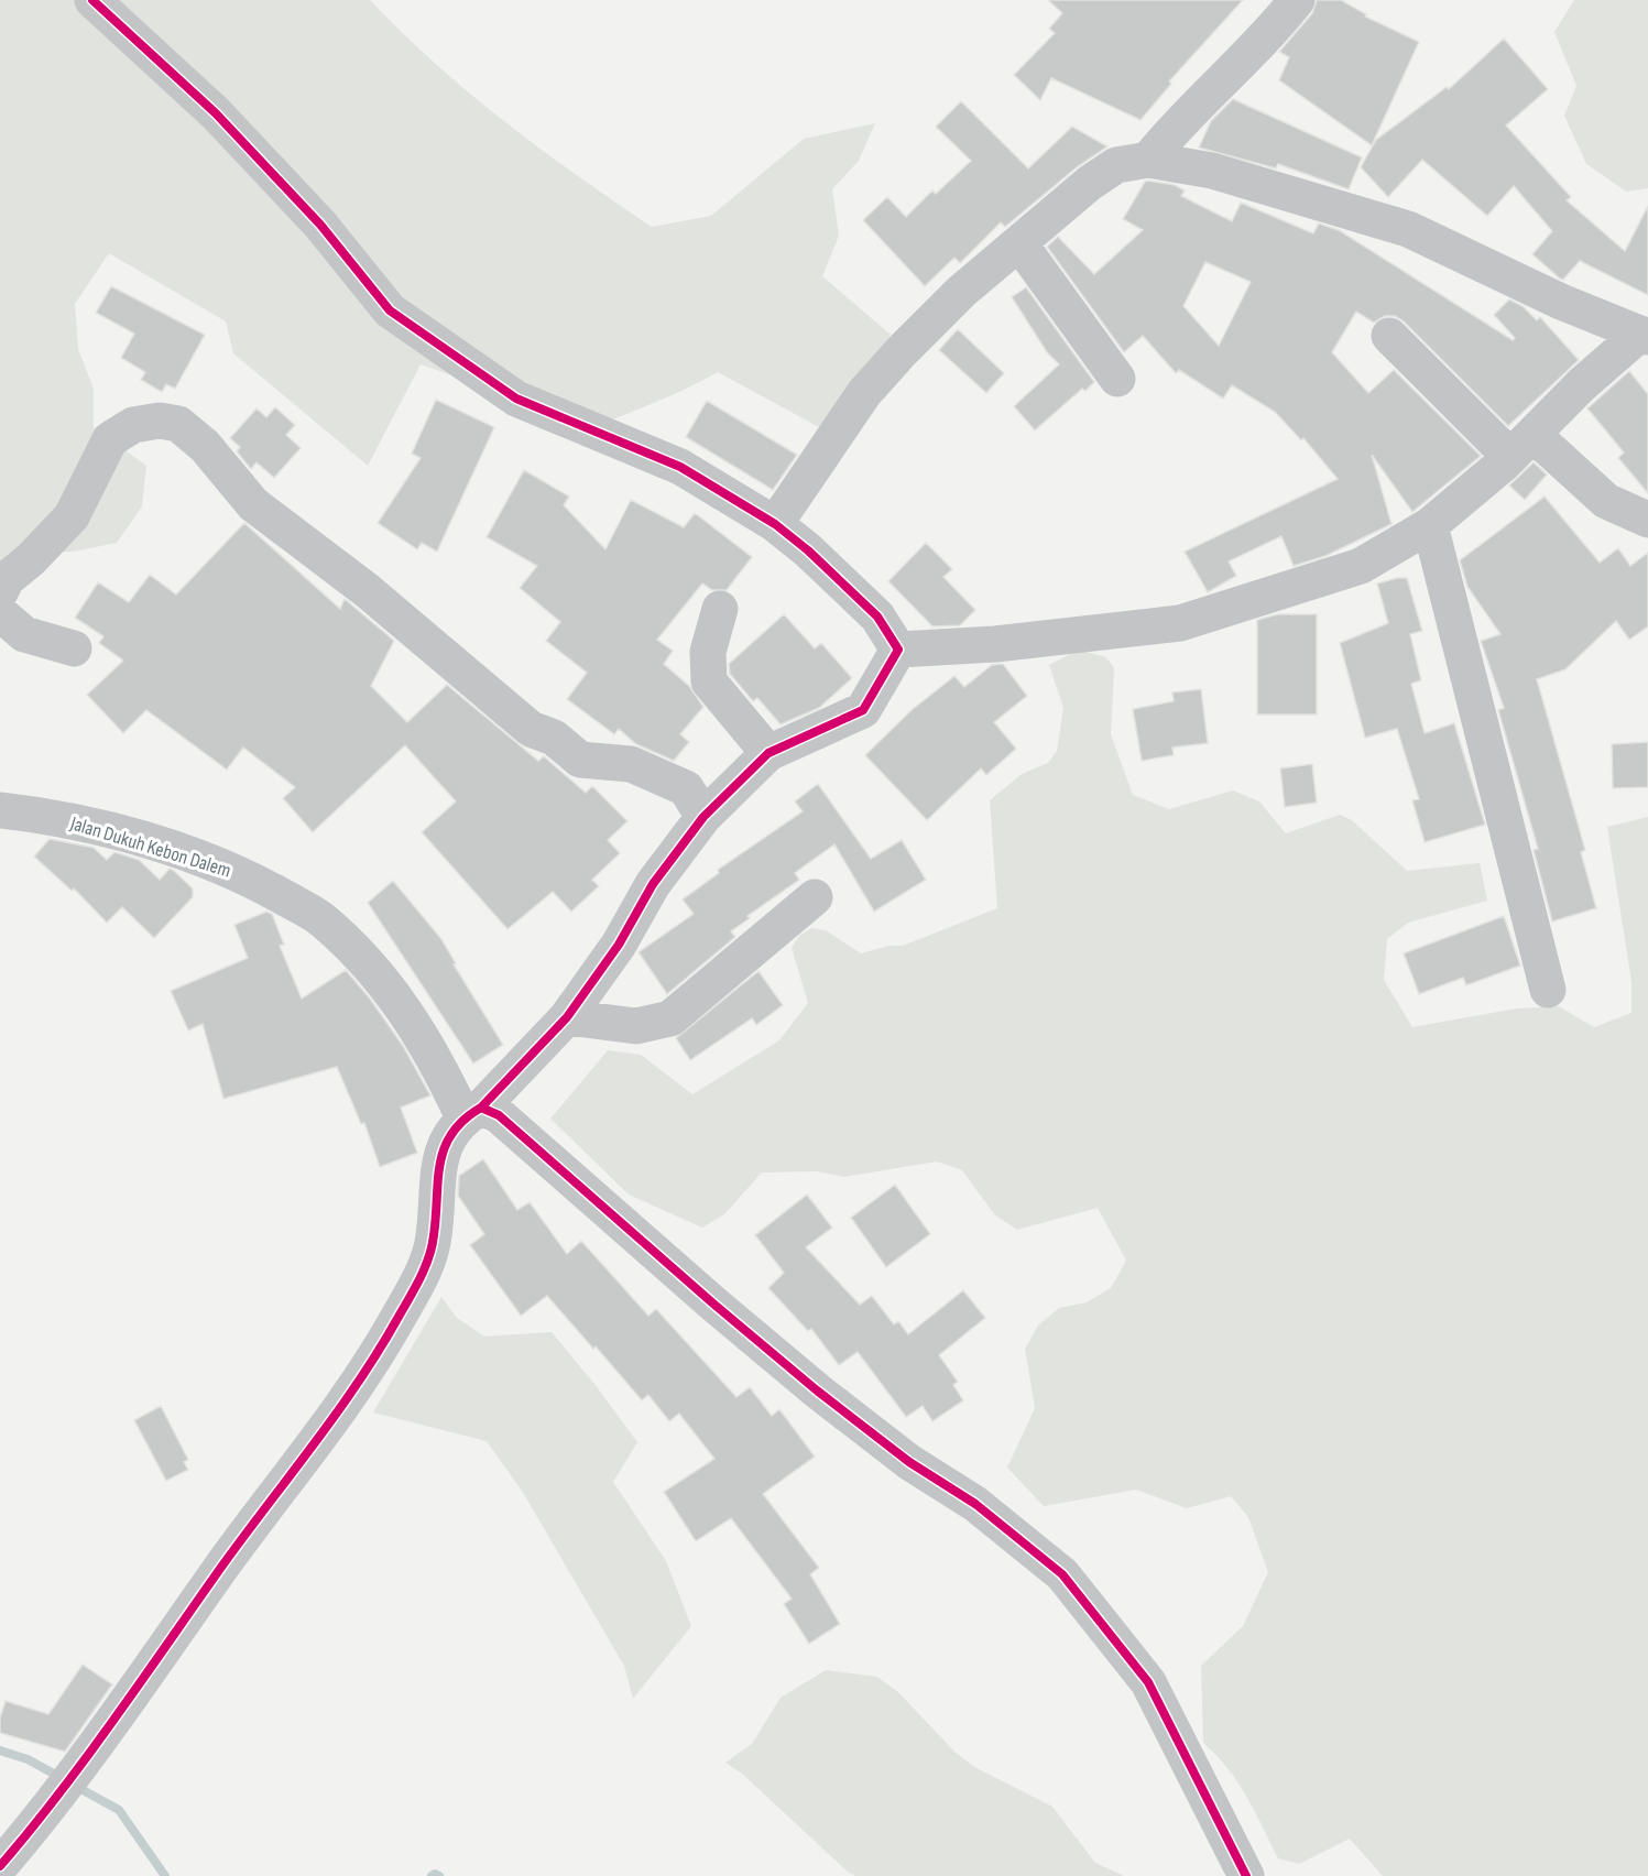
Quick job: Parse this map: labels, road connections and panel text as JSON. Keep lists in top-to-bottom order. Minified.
{"streets":{"street":["Jalan Dukuh Kebon Dalem"]}}
